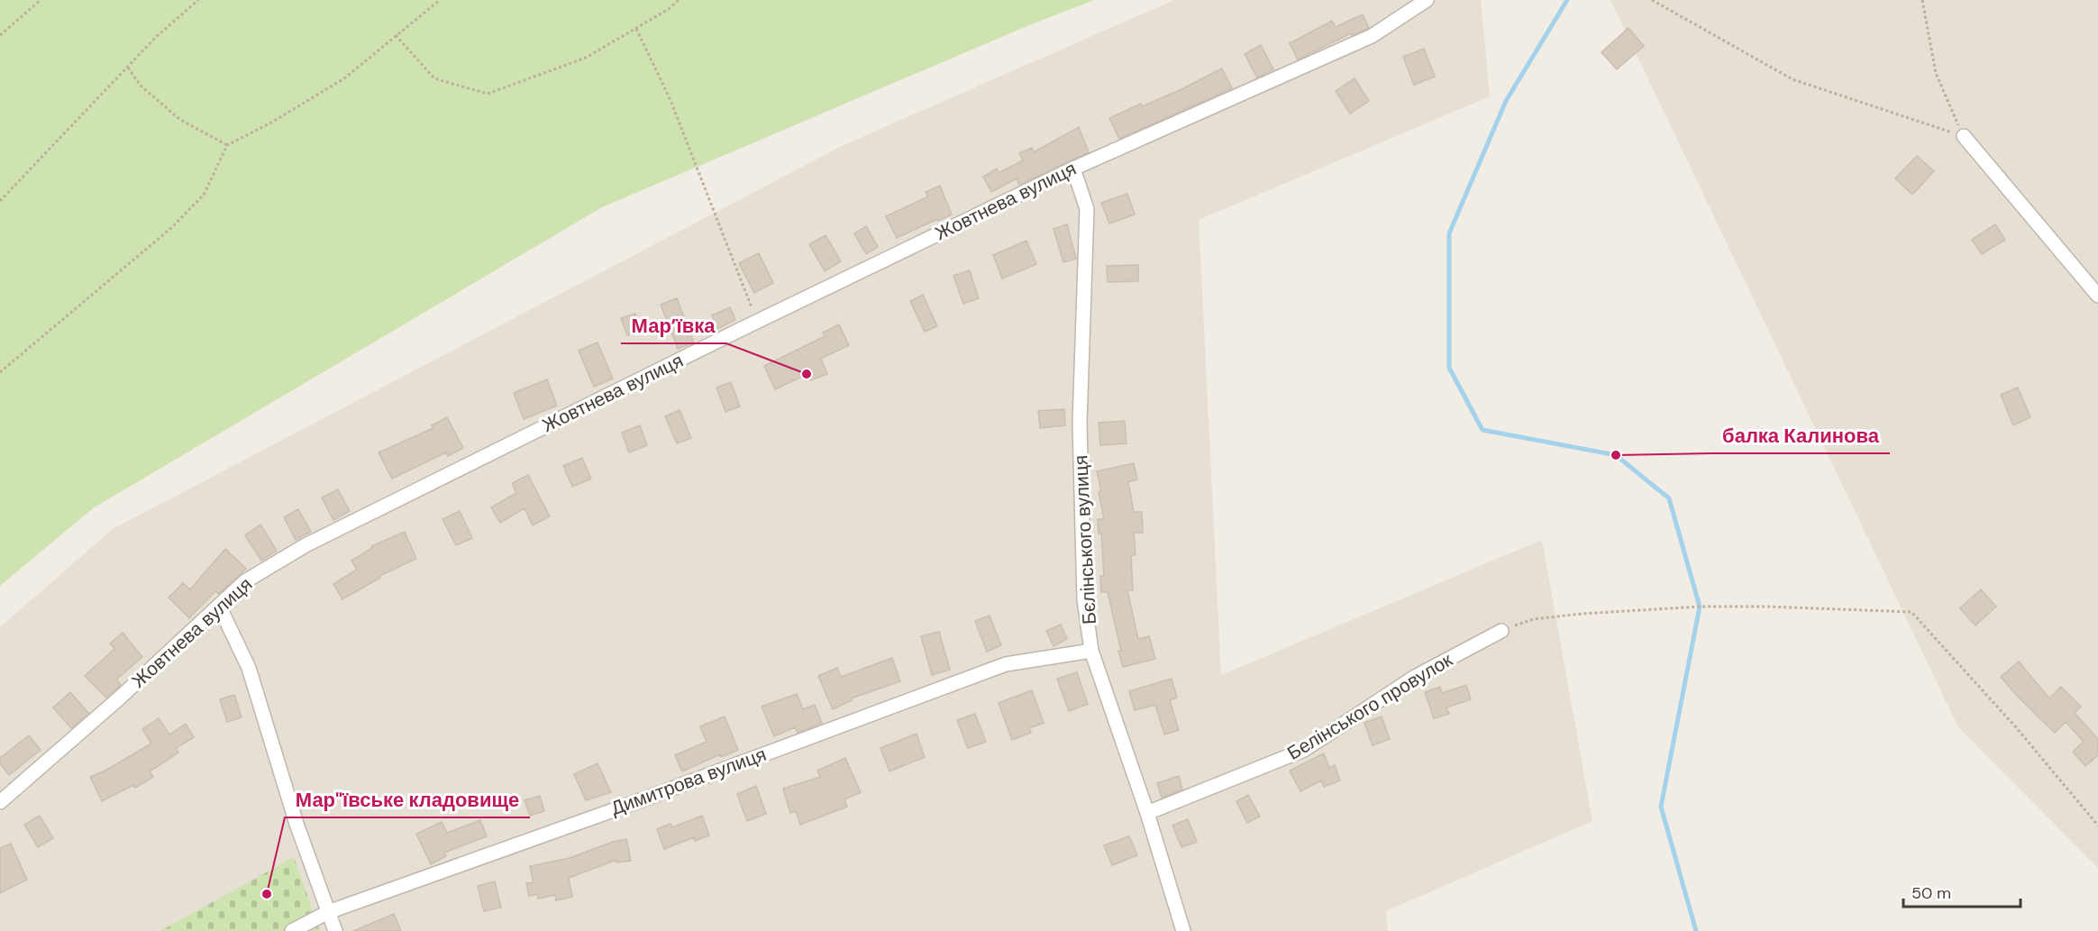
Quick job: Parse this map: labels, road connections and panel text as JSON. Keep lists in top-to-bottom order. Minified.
{"streets":{"street":["Жовтнева вулиця","Бєлінського вулиця","Белінського провулок","Димитрова вулиця"]},"crossings":[["Жовтнева вулиця","Бєлінського вулиця"],["Бєлінського вулиця","Белінського провулок"],["Бєлінського вулиця","Димитрова вулиця"]],"places":["Мар’ївка","балка Калинова","Мар\"ївське кладовище"],"scale_bar":"50 m"}
